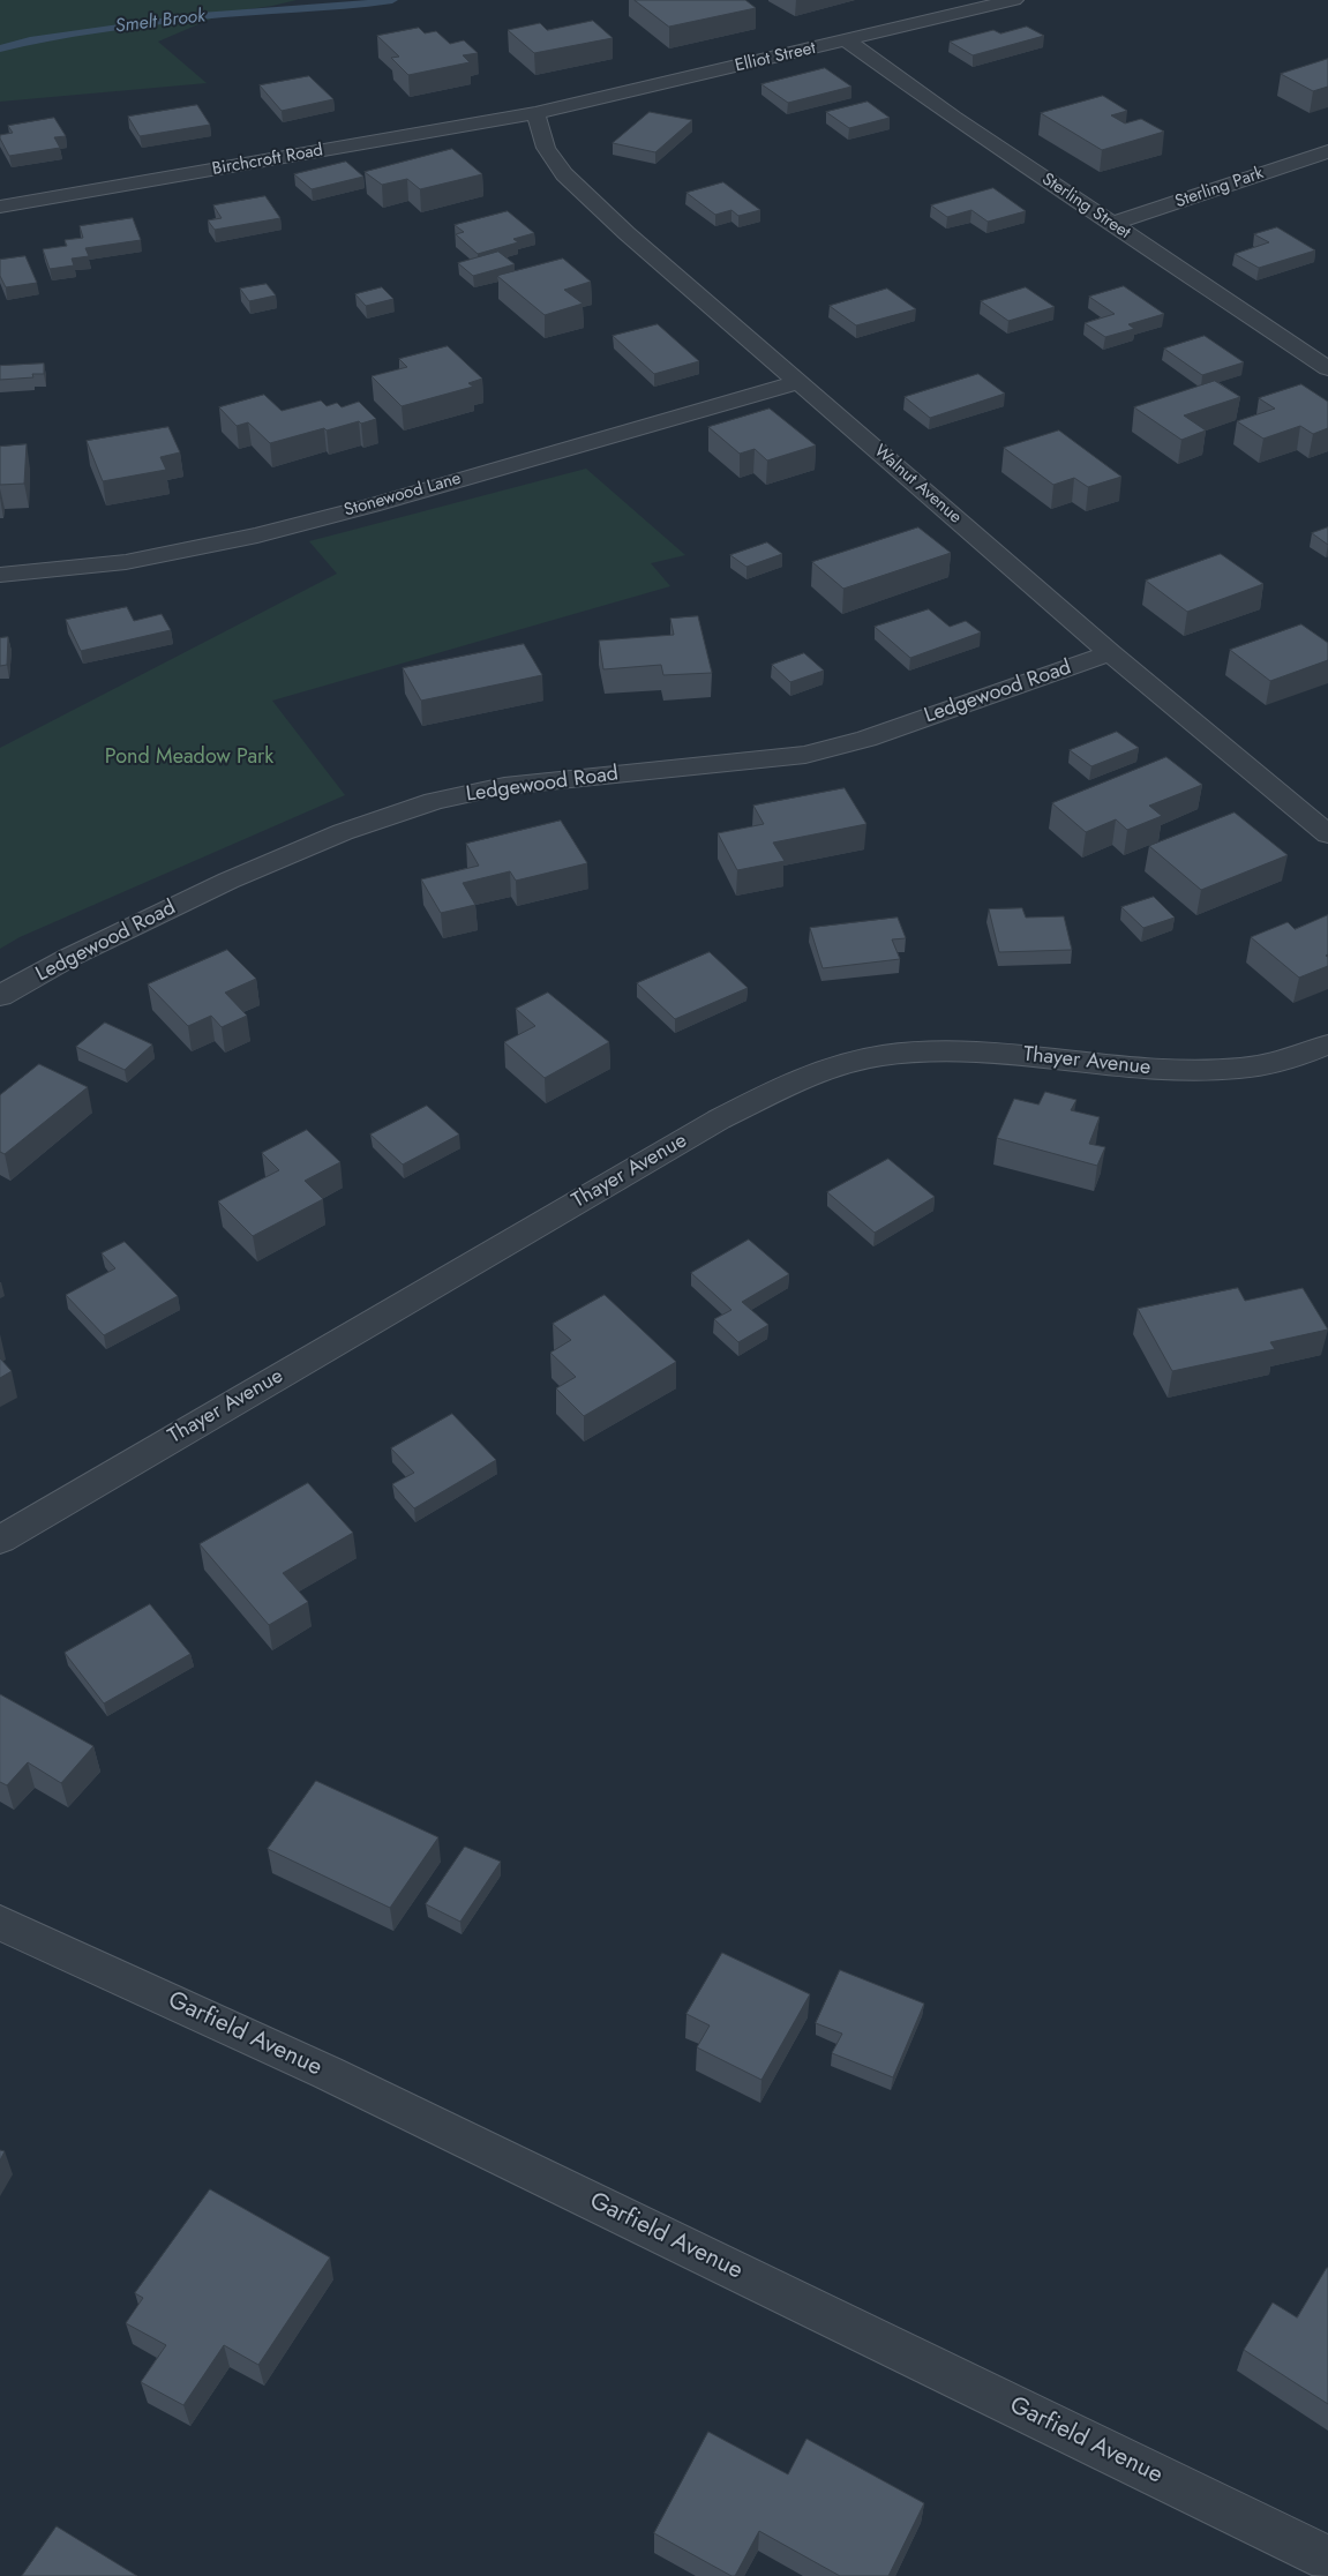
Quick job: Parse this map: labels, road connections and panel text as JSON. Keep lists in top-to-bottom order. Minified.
{"streets":{"street":["Elliot Street","Birchcroft Road","Sterling Park","Sterling Street","Walnut Avenue","Stonewood Lane","Ledgewood Road","Thayer Avenue","Garfield Avenue"]},"crossings":[["Elliot Street","Birchcroft Road"],["Elliot Street","Sterling Street"],["Elliot Street","Walnut Avenue"],["Birchcroft Road","Walnut Avenue"],["Sterling Park","Sterling Street"],["Walnut Avenue","Stonewood Lane"],["Walnut Avenue","Ledgewood Road"]],"water":["Smelt Brook"],"parks":["Pond Meadow Park"]}
